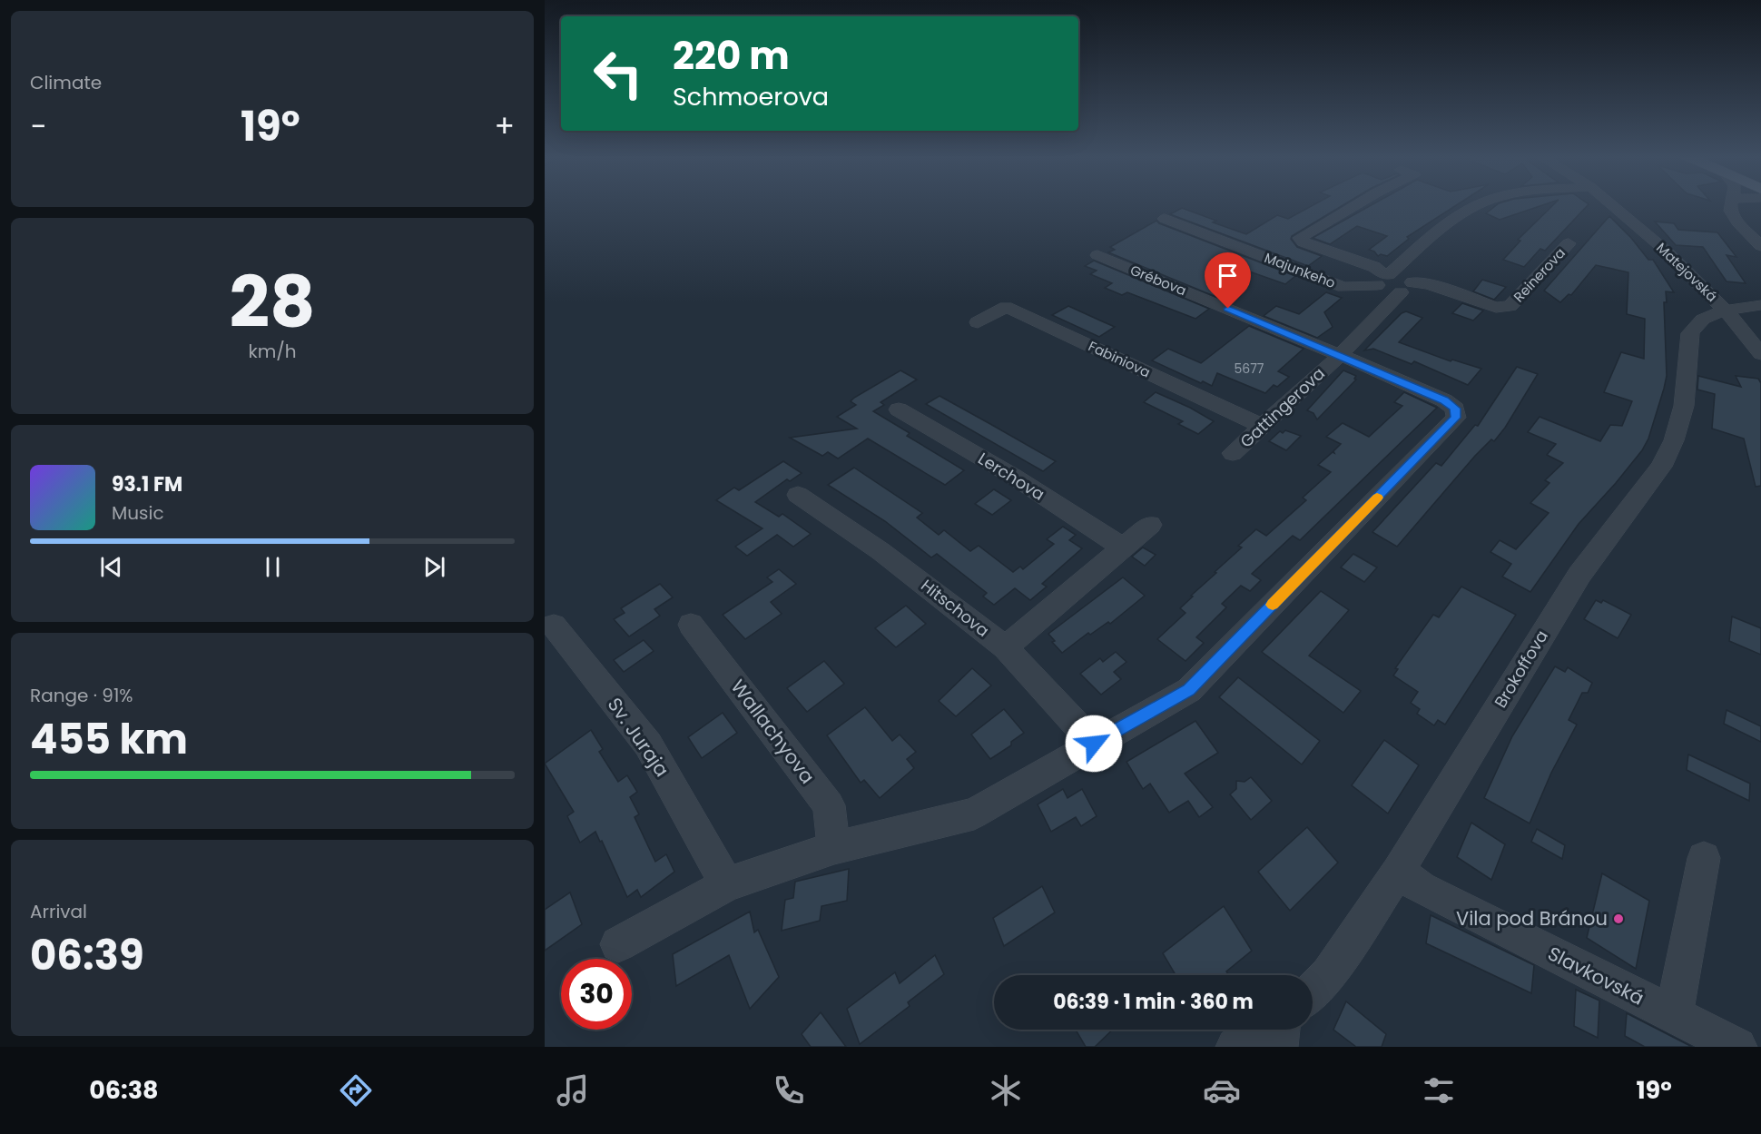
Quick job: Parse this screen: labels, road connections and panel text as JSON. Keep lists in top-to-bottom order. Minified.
{"streets":{"street":["Majunkeho","Matejovská","Reinerova","Grébova","Fabiniova","Gattingerova","Lerchova","Hitschova","Brokoffova","Wallachyova","Sv. Juraja","Slavkovská"]},"crossings":[["Matejovská","Brokoffova"],["Reinerova","Gattingerova"],["Grébova","Gattingerova"],["Grébova","Hitschova"],["Fabiniova","Gattingerova"],["Brokoffova","Slavkovská"]],"places":["Vila pod Bránou"],"house_numbers":["5677"],"page":{"tile":["Climate",["28","km/h"],["Range · 91%","455 km"],["Arrival","06:39"]],"turn":["220 m","Schmoerova"],"heat":["−","19°","+"],"song":["93.1 FM","Music"],"limit":"30","trip":"06:39 · 1 min · 360 m","tabs":["06:38","19°"]}}
